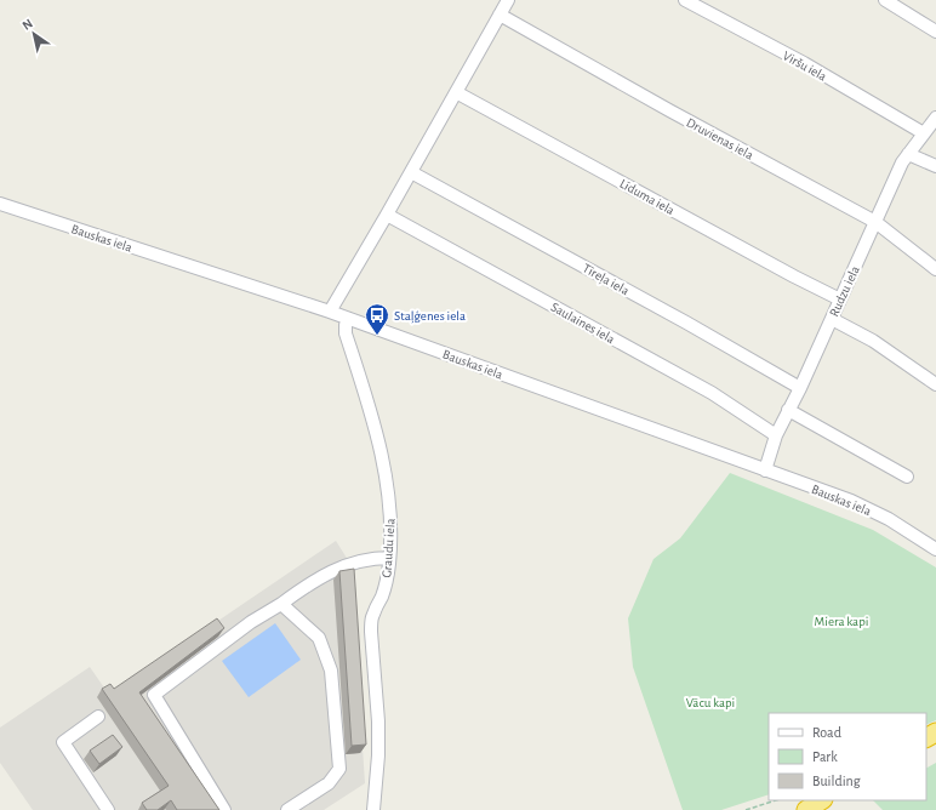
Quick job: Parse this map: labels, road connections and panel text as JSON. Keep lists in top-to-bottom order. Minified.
{"streets":{"street":["Viršu iela","Druvienas iela","Līduma iela","Bauskas iela","Tīreļa iela","Rudzu iela","Saulaines iela","Graudu iela"]},"crossings":[["Viršu iela","Rudzu iela"],["Druvienas iela","Rudzu iela"],["Līduma iela","Rudzu iela"],["Bauskas iela","Rudzu iela"],["Bauskas iela","Graudu iela"],["Tīreļa iela","Rudzu iela"],["Rudzu iela","Saulaines iela"]],"parks":["Miera kapi","Vācu kapi"],"places":{"bus stop":["Staļģenes iela"]},"legend":["Road","Park","Building"],"north":"top left"}
